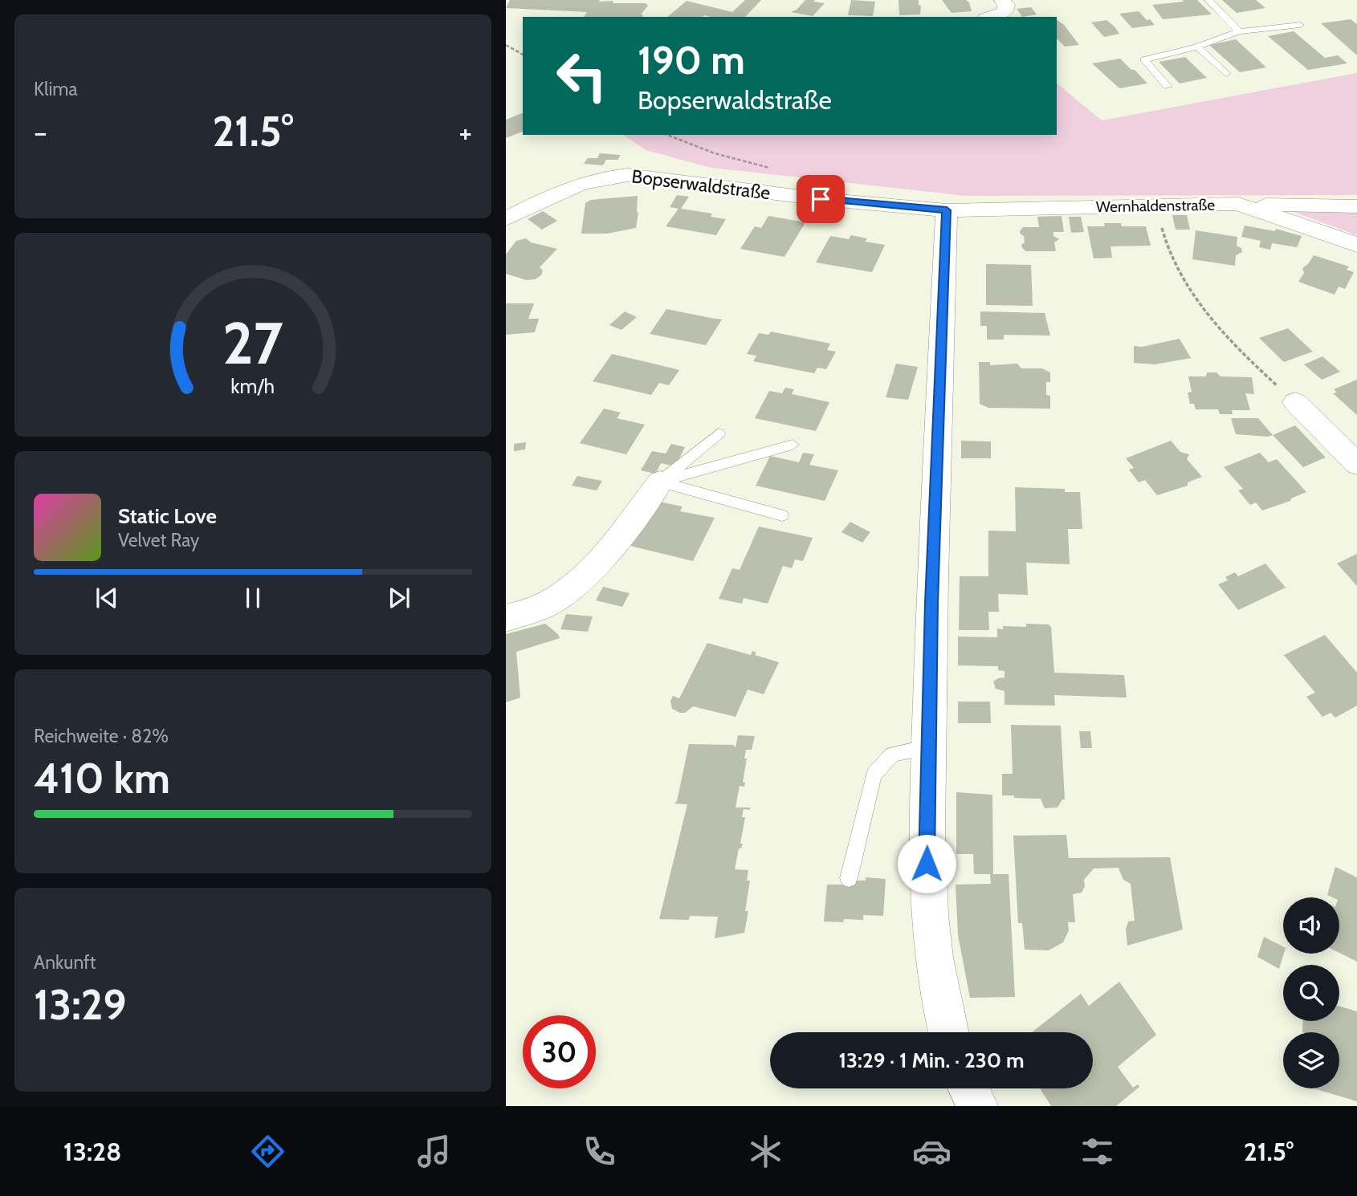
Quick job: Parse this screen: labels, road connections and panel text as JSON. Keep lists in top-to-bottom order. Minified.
{"streets":{"street":["Bopserwaldstraße","Wernhaldenstraße"]},"crossings":[["Bopserwaldstraße","Wernhaldenstraße"]],"page":{"tile":["Klima",["Reichweite · 82%","410 km"],["Ankunft","13:29"]],"turn":["190 m","Bopserwaldstraße"],"heat":["−","21.5°","+"],"song":["Static Love","Velvet Ray"],"limit":"30","trip":"13:29 · 1 Min. · 230 m","tabs":["13:28","21.5°"],"gauge":["27","km/h"]}}
